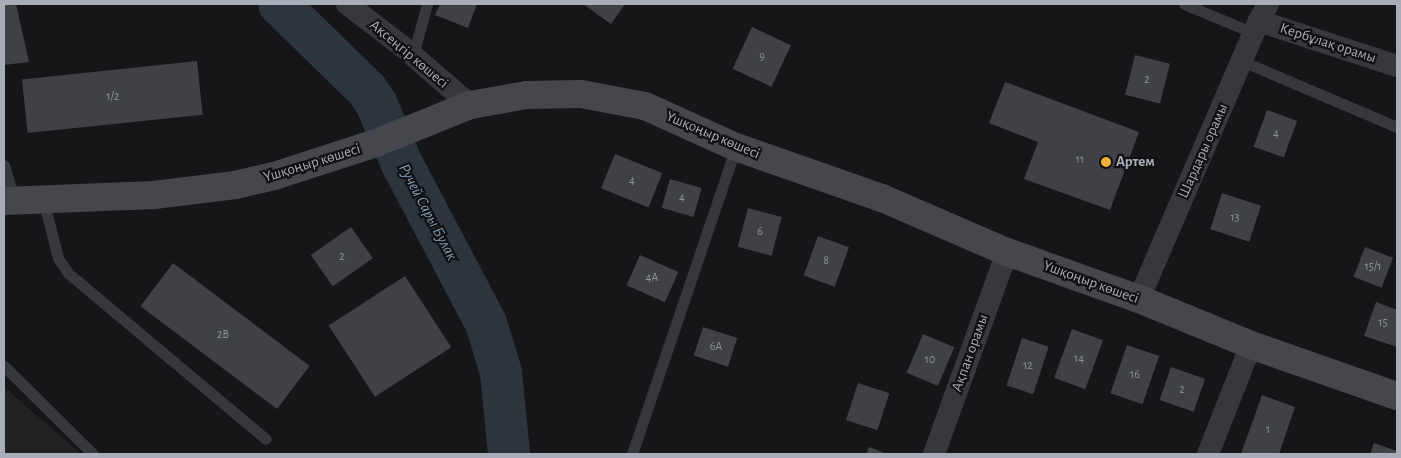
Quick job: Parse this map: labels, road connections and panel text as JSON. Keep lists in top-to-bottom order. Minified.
{"streets":{"main road":["Үшқоңыр көшесі"],"street":["Кербұлақ орамы","Ақсеңгір көшесі","Шардары орамы","Ақпан орамы"]},"crossings":[["Кербұлақ орамы","Шардары орамы"],["Ақсеңгір көшесі","Үшқоңыр көшесі"],["Үшқоңыр көшесі","Шардары орамы"],["Үшқоңыр көшесі","Ақпан орамы"]],"water":["Ручей Сары Булак"],"places":["Артем"],"house_numbers":["9","2","1/2","4","11","4","4","13","6","2","8","15/1","4А","15","2В","6А","14","10","12","16","2","1"]}
